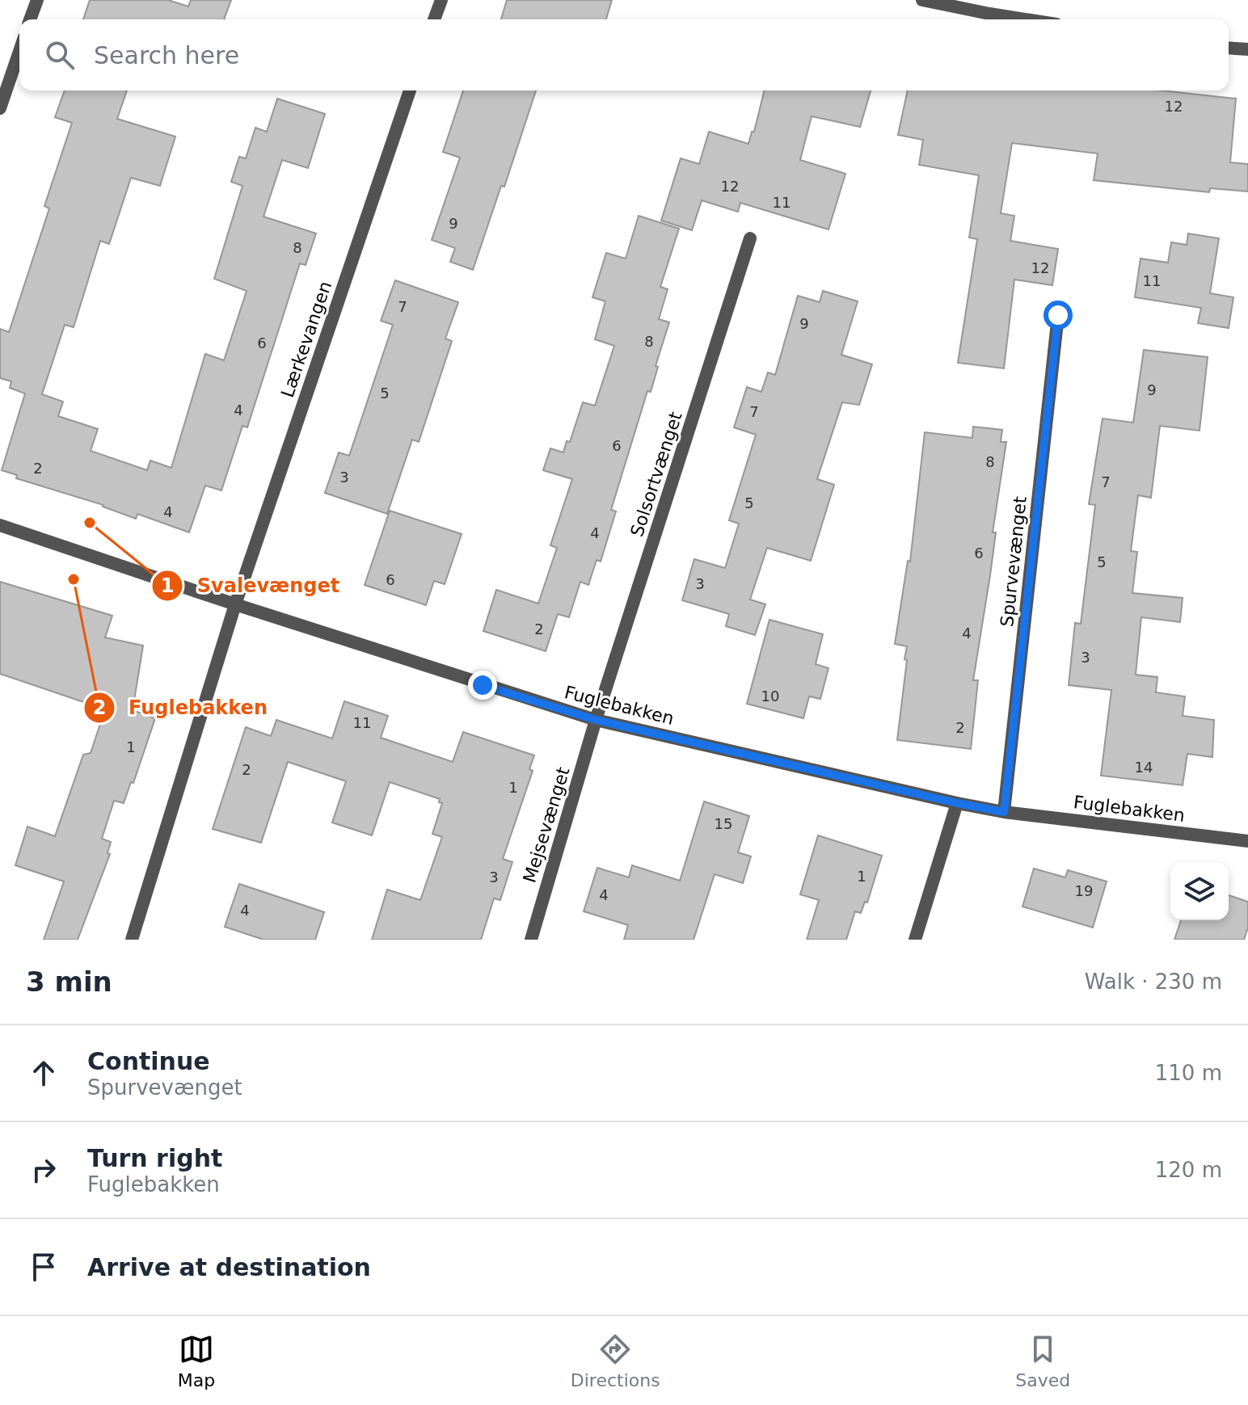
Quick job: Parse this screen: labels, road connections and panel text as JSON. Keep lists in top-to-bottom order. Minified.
{"streets":{"street":["Lærkevangen","Solsortvænget","Spurvevænget","Fuglebakken","Mejsevænget"]},"crossings":[["Lærkevangen","Fuglebakken"],["Solsortvænget","Fuglebakken"],["Solsortvænget","Mejsevænget"],["Spurvevænget","Fuglebakken"],["Fuglebakken","Mejsevænget"]],"places":["Svalevænget","Fuglebakken"],"house_numbers":["12","12","11","9","8","12","11","7","9","8","6","9","5","4","7","6","8","2","3","7","5","4","4","6","5","6","3","2","4","3","10","11","2","1","14","2","1","15","1","3","19","4","4"],"page":{"search":"Search here","heading":["3 min","Walk · 230 m"],"list":[["Continue","Spurvevænget","110 m"],["Turn right","Fuglebakken","120 m"],"Arrive at destination"],"nav":["Map","Directions","Saved"]}}
